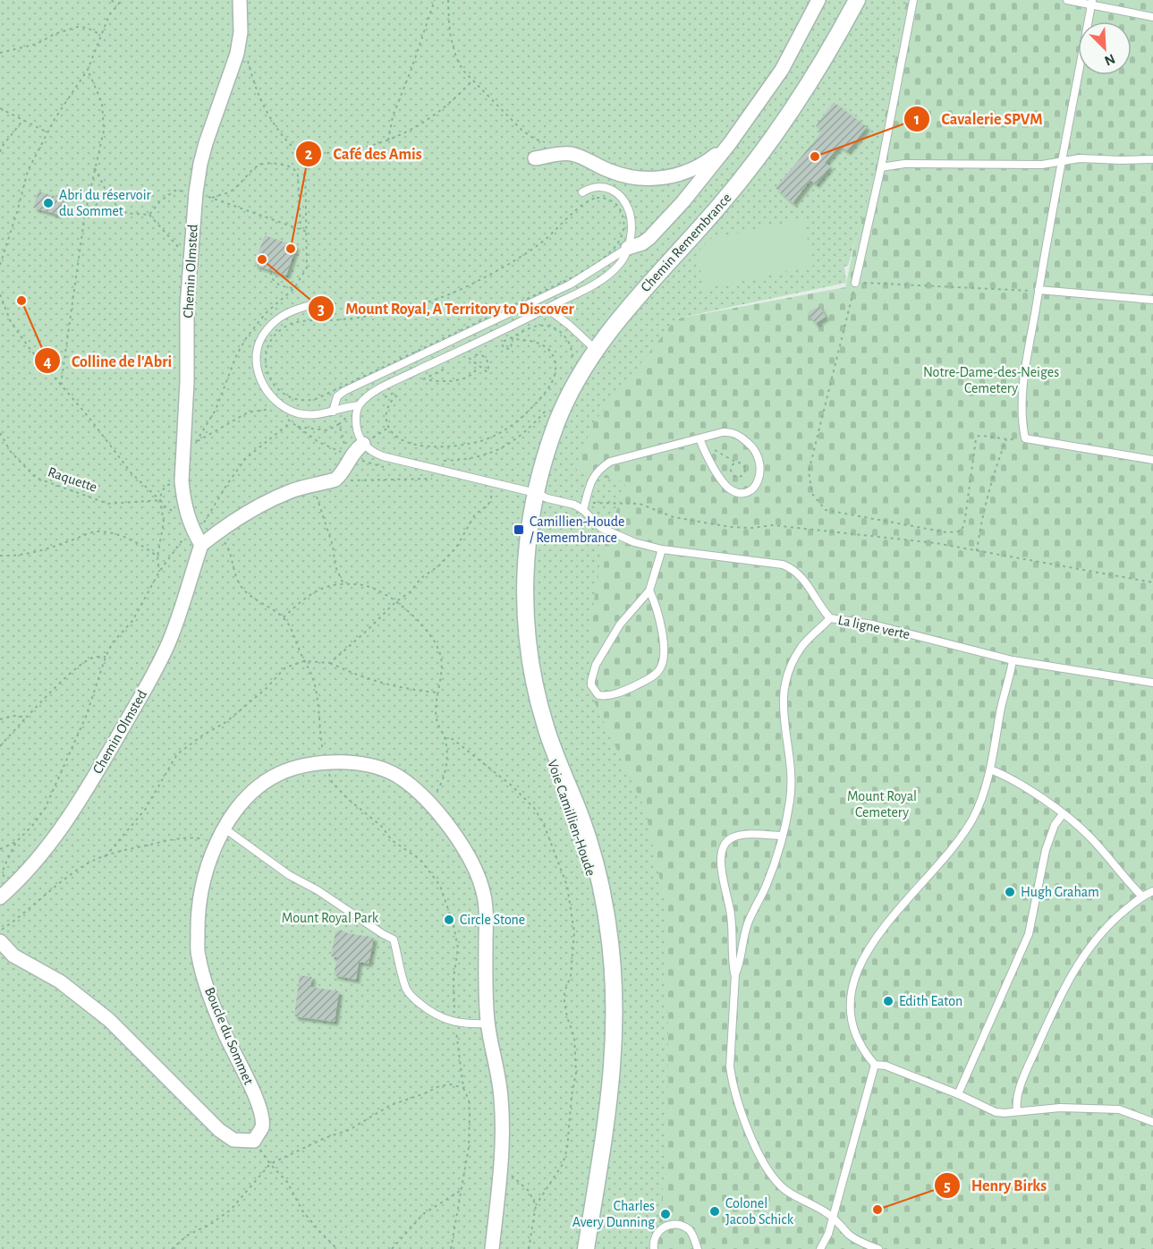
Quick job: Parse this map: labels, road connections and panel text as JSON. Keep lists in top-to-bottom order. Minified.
{"streets":{"street":["Chemin Remembrance","Chemin Olmsted","Voie Camillien-Houde","Boucle du Sommet"],"lane":["La ligne verte"],"path":["Raquette"]},"crossings":[["Chemin Remembrance","La ligne verte"],["Chemin Remembrance","Voie Camillien-Houde"],["La ligne verte","Voie Camillien-Houde"]],"parks":["Notre-Dame-des-Neiges Cemetery","Mount Royal Cemetery","Mount Royal Park"],"places":{"other":["Cavalerie SPVM","Abri du réservoir du Sommet","Café des Amis","Mount Royal, A Territory to Discover","Colline de l'Abri","Hugh Graham","Circle Stone","Edith Eaton","Henry Birks","Colonel Jacob Schick","Charles Avery Dunning"],"transit":["Camillien-Houde / Remembrance"]},"north":"bottom right"}
